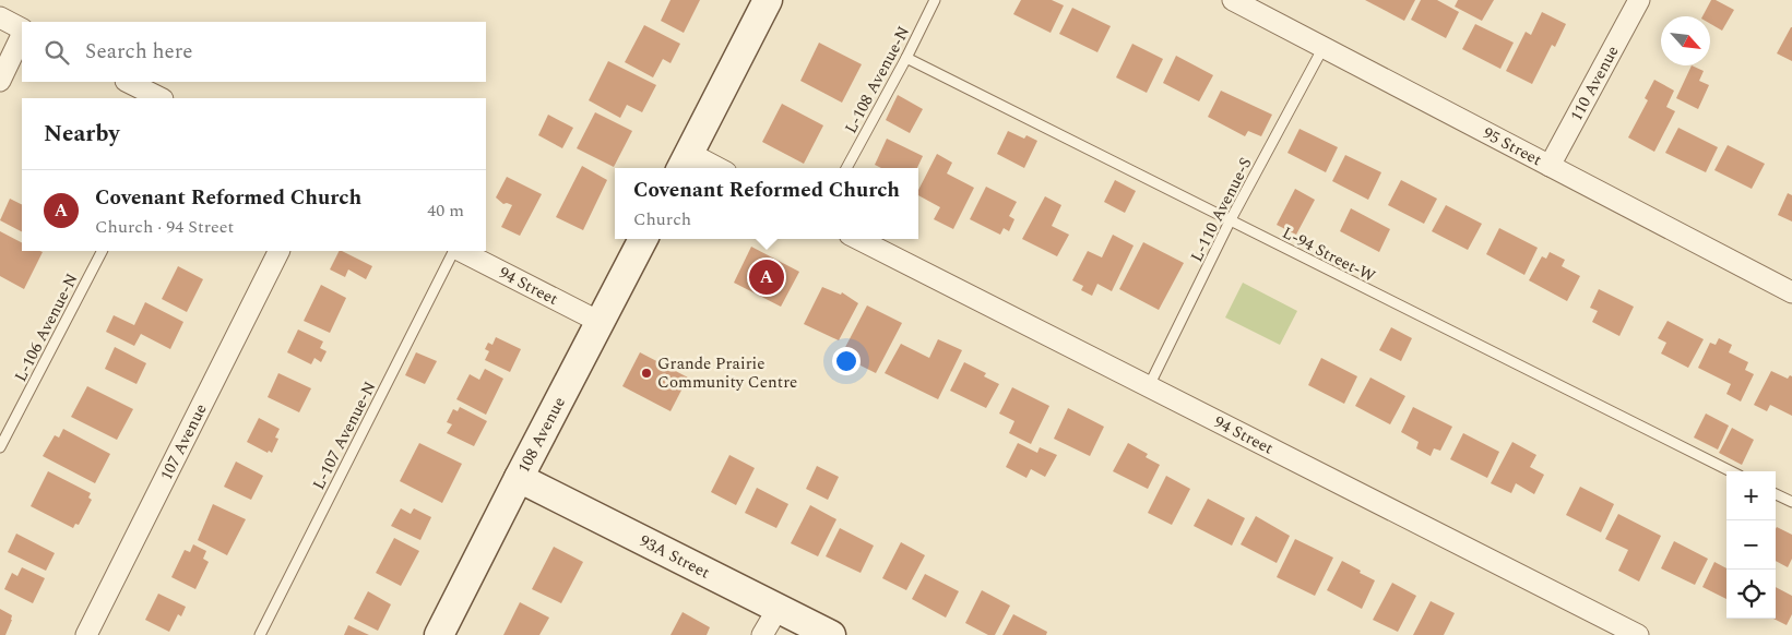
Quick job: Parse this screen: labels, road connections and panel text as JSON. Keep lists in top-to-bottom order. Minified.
{"streets":{"street":["110 Avenue","95 Street","94 Street","108 Avenue","107 Avenue","93A Street"],"lane":["L-108 Avenue-N","L-110 Avenue-S","L-94 Street-W","L-106 Avenue-N","L-107 Avenue-N"]},"crossings":[["L-108 Avenue-N","L-94 Street-W"],["110 Avenue","95 Street"],["95 Street","L-110 Avenue-S"],["L-110 Avenue-S","L-94 Street-W"],["L-110 Avenue-S","94 Street"],["94 Street","108 Avenue"],["108 Avenue","93A Street"]],"places":["Grande Prairie Community Centre"],"north":"bottom right","page":{"search":"Search here","heading":"Nearby","popup":["Covenant Reformed Church","Church"],"list":[{"mark":"A","name":"Covenant Reformed Church","note":"Church · 94 Street","value":"40 m"}],"pins":"A","map_buttons":["+","−"]}}
